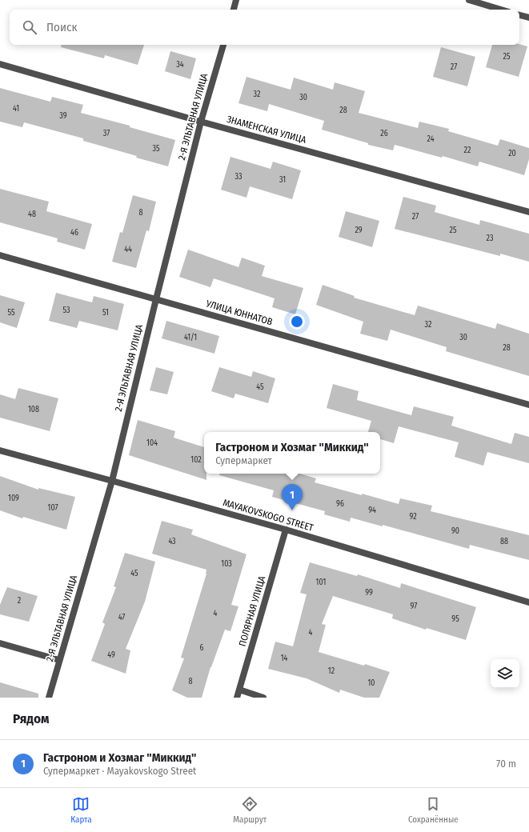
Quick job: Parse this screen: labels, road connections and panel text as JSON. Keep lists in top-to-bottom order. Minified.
{"streets":{"street":["2-Я ЭЛЬТАВНАЯ УЛИЦА","ЗНАМЕНСКАЯ УЛИЦА","УЛИЦА ЮННАТОВ","MAYAKOVSKOGO STREET","ПОЛЯРНАЯ УЛИЦА"]},"crossings":[["2-Я ЭЛЬТАВНАЯ УЛИЦА","ЗНАМЕНСКАЯ УЛИЦА"],["2-Я ЭЛЬТАВНАЯ УЛИЦА","УЛИЦА ЮННАТОВ"],["2-Я ЭЛЬТАВНАЯ УЛИЦА","MAYAKOVSKOGO STREET"],["MAYAKOVSKOGO STREET","ПОЛЯРНАЯ УЛИЦА"]],"house_numbers":["25","34","27","32","30","41","28","39","37","26","24","35","22","20","33","31","8","48","27","29","25","46","23","44","53","55","51","32","41/1","30","28","45","108","104","102","109","96","107","94","92","90","43","88","103","45","101","99","2","97","4","47","95","4","6","49","14","12","8","10"],"page":{"search":"Поиск","popup":["Гастроном и Хозмаг \"Миккид\"","Супермаркет"],"pins":"1","heading":"Рядом","list":[{"mark":"1","name":"Гастроном и Хозмаг \"Миккид\"","note":"Супермаркет · Mayakovskogo Street","value":"70 m"}],"nav":["Карта","Маршрут","Сохранённые"]}}
